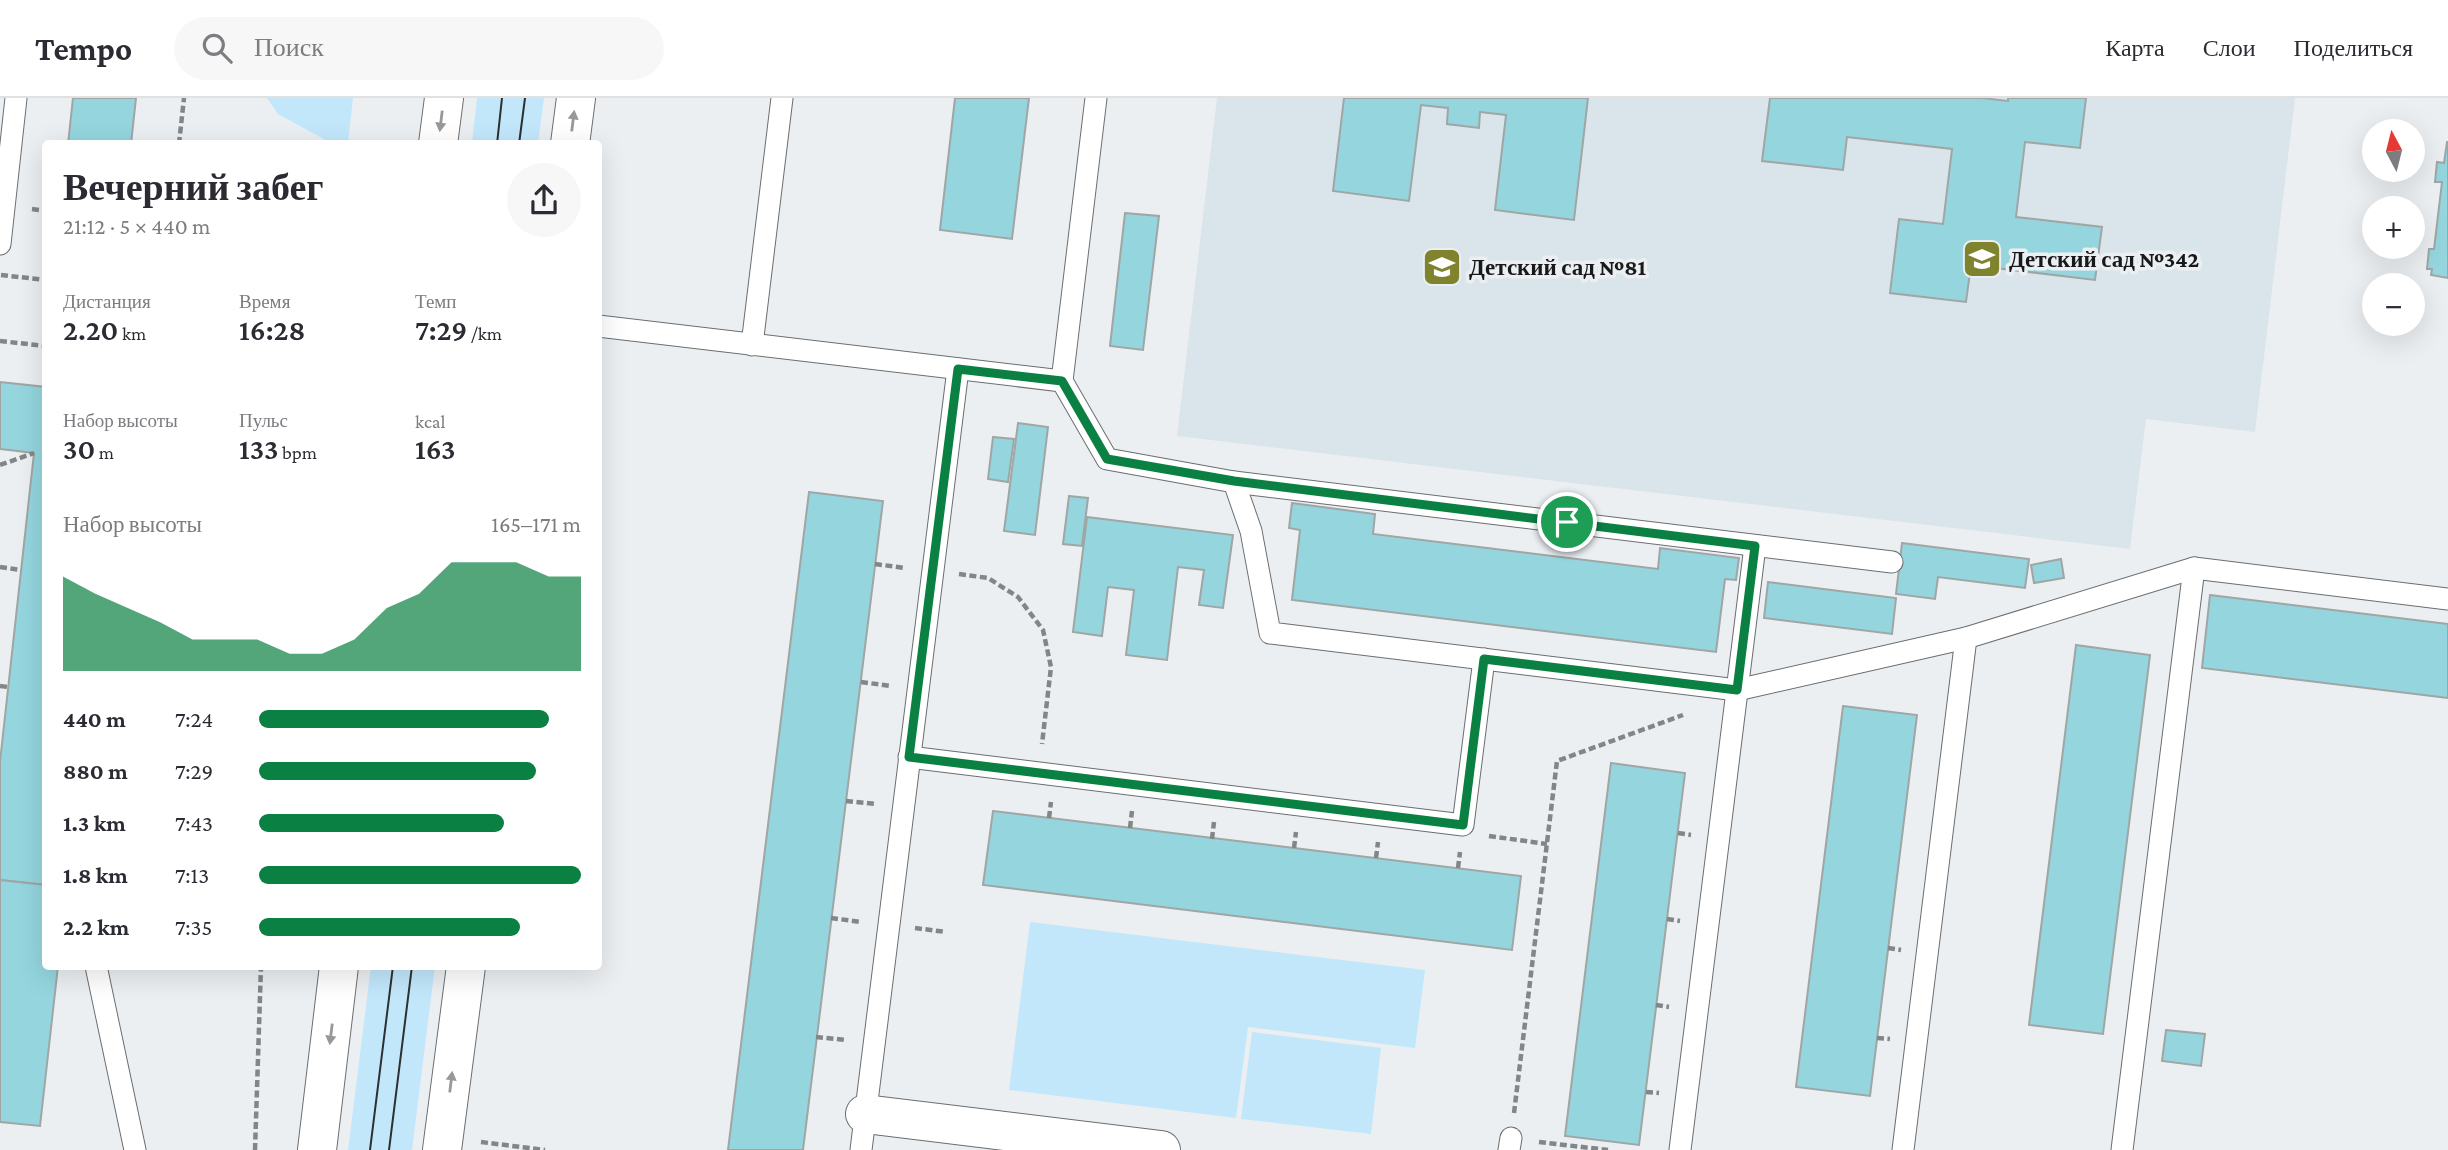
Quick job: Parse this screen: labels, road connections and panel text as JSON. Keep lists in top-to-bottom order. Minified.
{"places":{"school or university":["Детский сад №342","Детский сад №81"]},"north":"top","page":{"header":"Tempo","search":"Поиск","nav":["Карта","Слои","Поделиться"],"map_buttons":["+","−"],"heading":["Вечерний забег","21:12 · 5 × 440 m"],"stats":[["Дистанция","2.20 km"],["Время","16:28"],["Темп","7:29 /km"],["Набор высоты","30 m"],["Пульс","133 bpm"],["kcal","163"]],"chart":["Набор высоты","165–171 m"],"list":[{"name":"440 m","note":"7:24"},{"name":"880 m","note":"7:29"},{"name":"1.3 km","note":"7:43"},{"name":"1.8 km","note":"7:13"},{"name":"2.2 km","note":"7:35"}]}}
